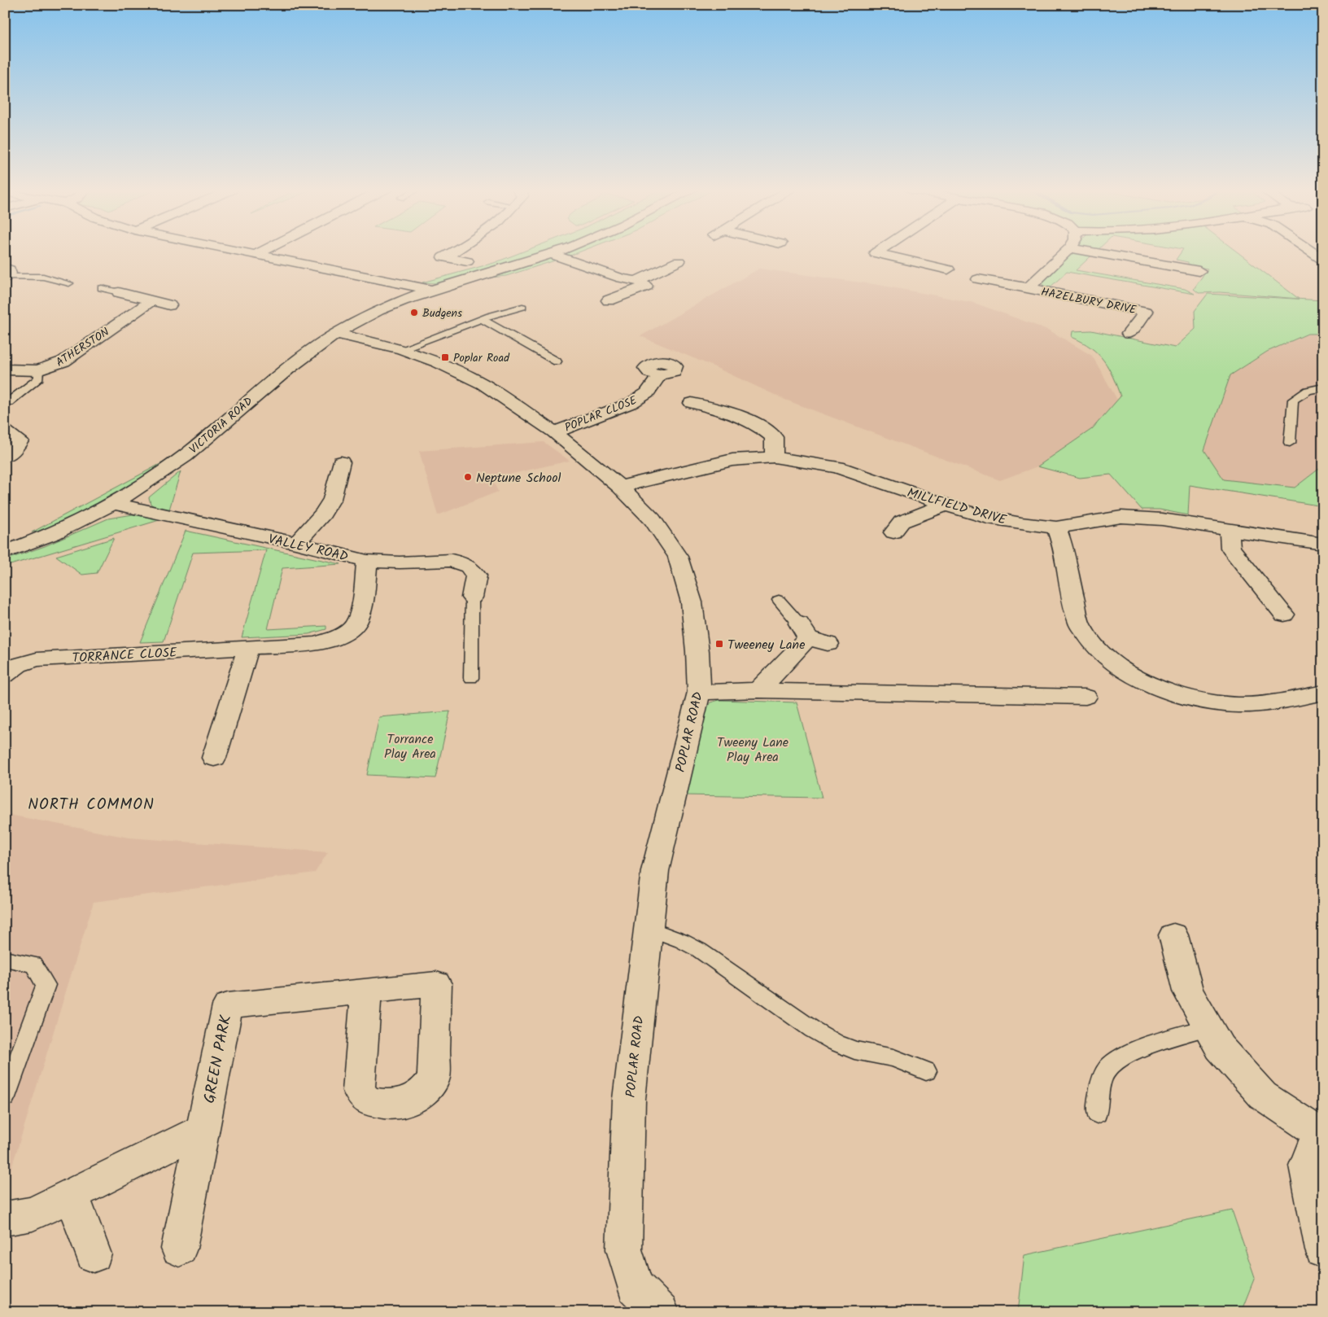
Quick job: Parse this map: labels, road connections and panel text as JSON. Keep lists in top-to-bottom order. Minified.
{"streets":{"street":["HAZELBURY DRIVE","ATHERSTON","POPLAR CLOSE","VICTORIA ROAD","MILLFIELD DRIVE","VALLEY ROAD","TORRANCE CLOSE","POPLAR ROAD","GREEN PARK"]},"crossings":[["POPLAR CLOSE","POPLAR ROAD"],["VICTORIA ROAD","VALLEY ROAD"],["VICTORIA ROAD","POPLAR ROAD"],["MILLFIELD DRIVE","POPLAR ROAD"],["VALLEY ROAD","TORRANCE CLOSE"]],"districts":["NORTH COMMON"],"parks":["Torrance Play Area","Tweeny Lane Play Area"],"places":{"other":["Budgens","Neptune School"],"transit":["Poplar Road","Tweeney Lane"]}}
